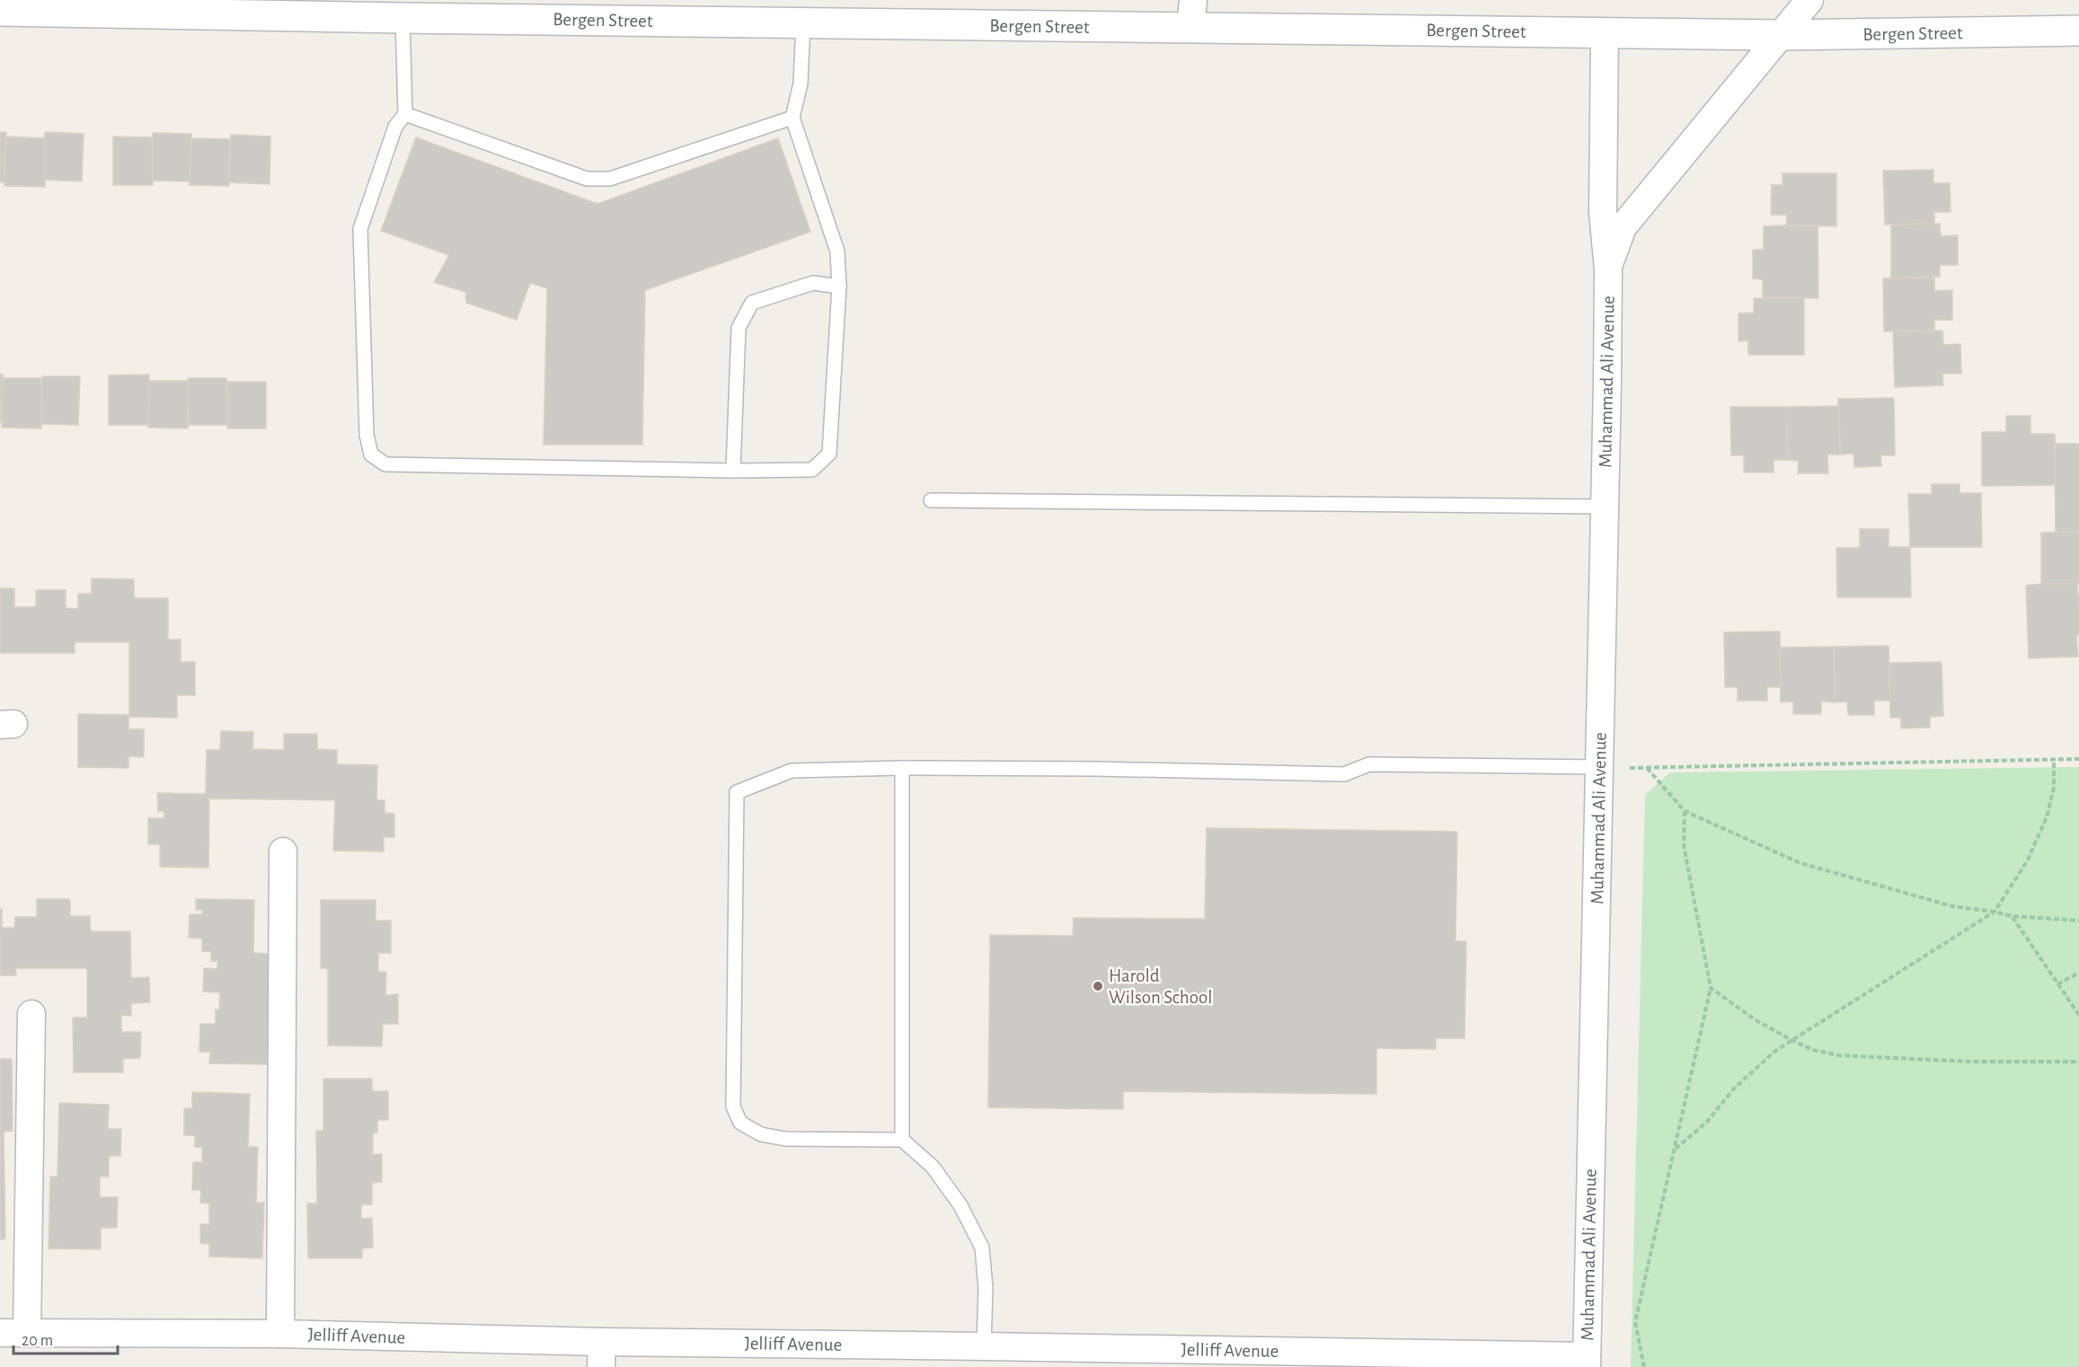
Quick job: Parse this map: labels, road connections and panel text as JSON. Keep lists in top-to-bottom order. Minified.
{"streets":{"main road":["Bergen Street"],"street":["Muhammad Ali Avenue","Jelliff Avenue"]},"crossings":[["Bergen Street","Muhammad Ali Avenue"],["Muhammad Ali Avenue","Jelliff Avenue"]],"places":["Harold Wilson School"],"scale_bar":"20 m"}
